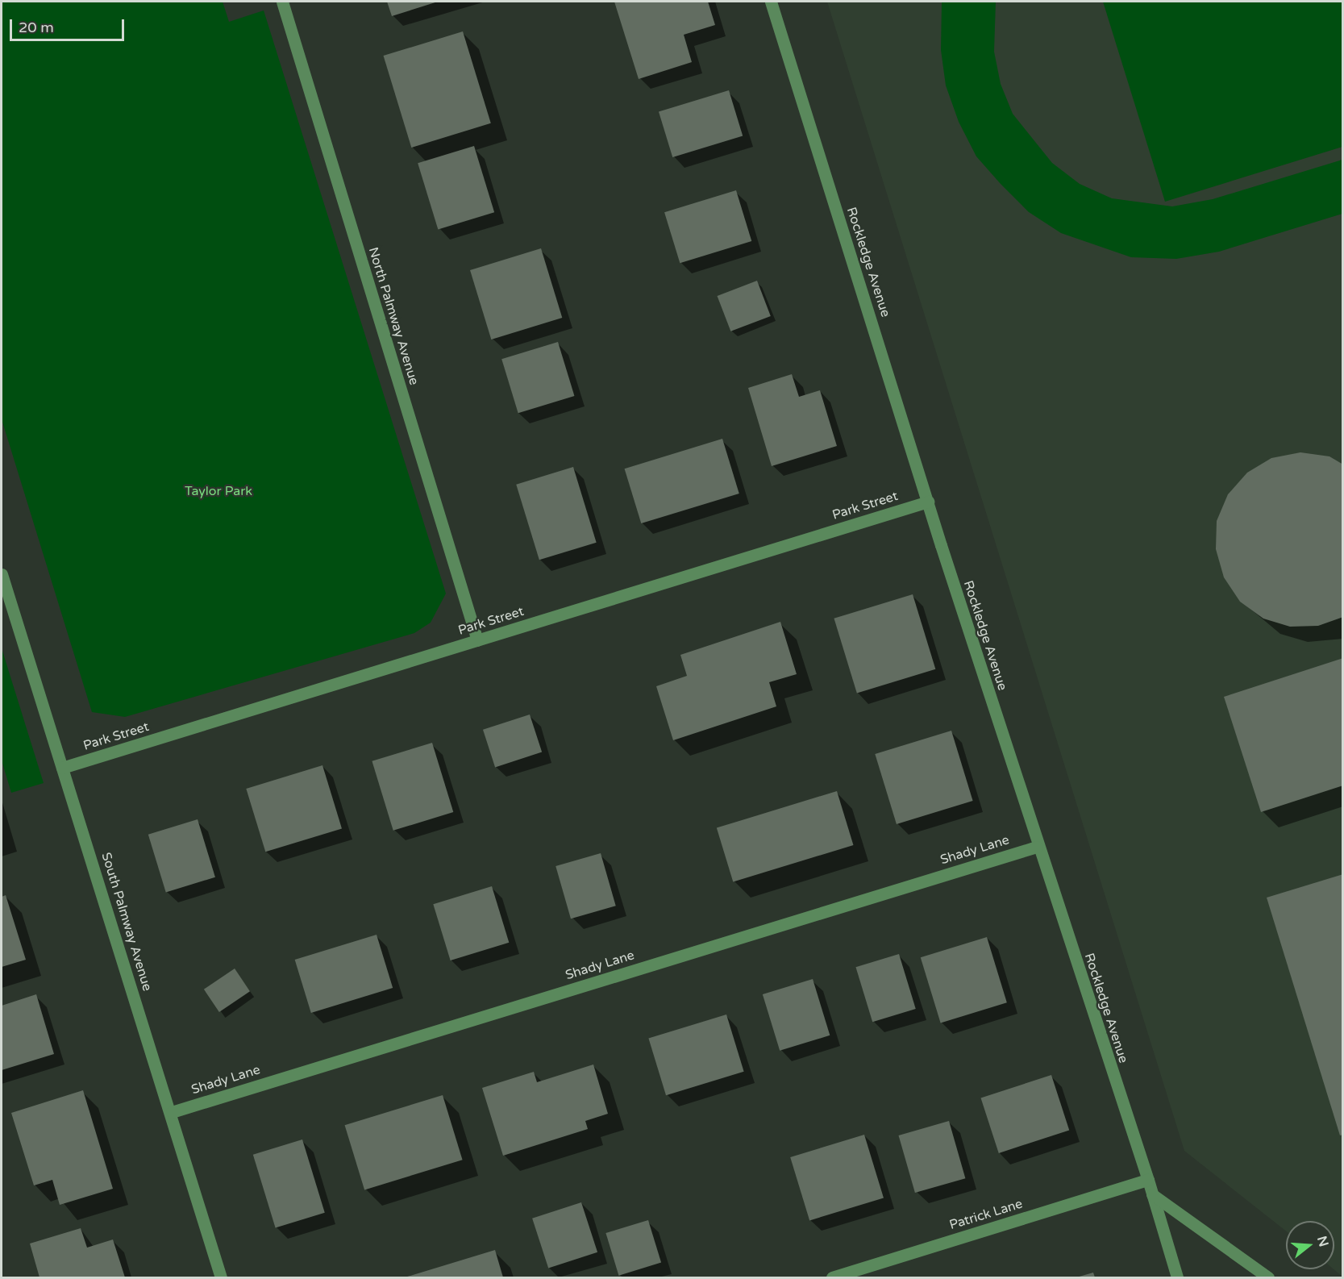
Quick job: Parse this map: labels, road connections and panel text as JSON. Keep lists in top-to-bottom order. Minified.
{"streets":{"street":["Rockledge Avenue","North Palmway Avenue","Park Street","Shady Lane","South Palmway Avenue","Patrick Lane"]},"crossings":[["Rockledge Avenue","Park Street"],["Rockledge Avenue","Shady Lane"],["Rockledge Avenue","Patrick Lane"],["North Palmway Avenue","Park Street"],["Park Street","South Palmway Avenue"],["Shady Lane","South Palmway Avenue"]],"parks":["Taylor Park"],"scale_bar":"20 m","north":"right"}
